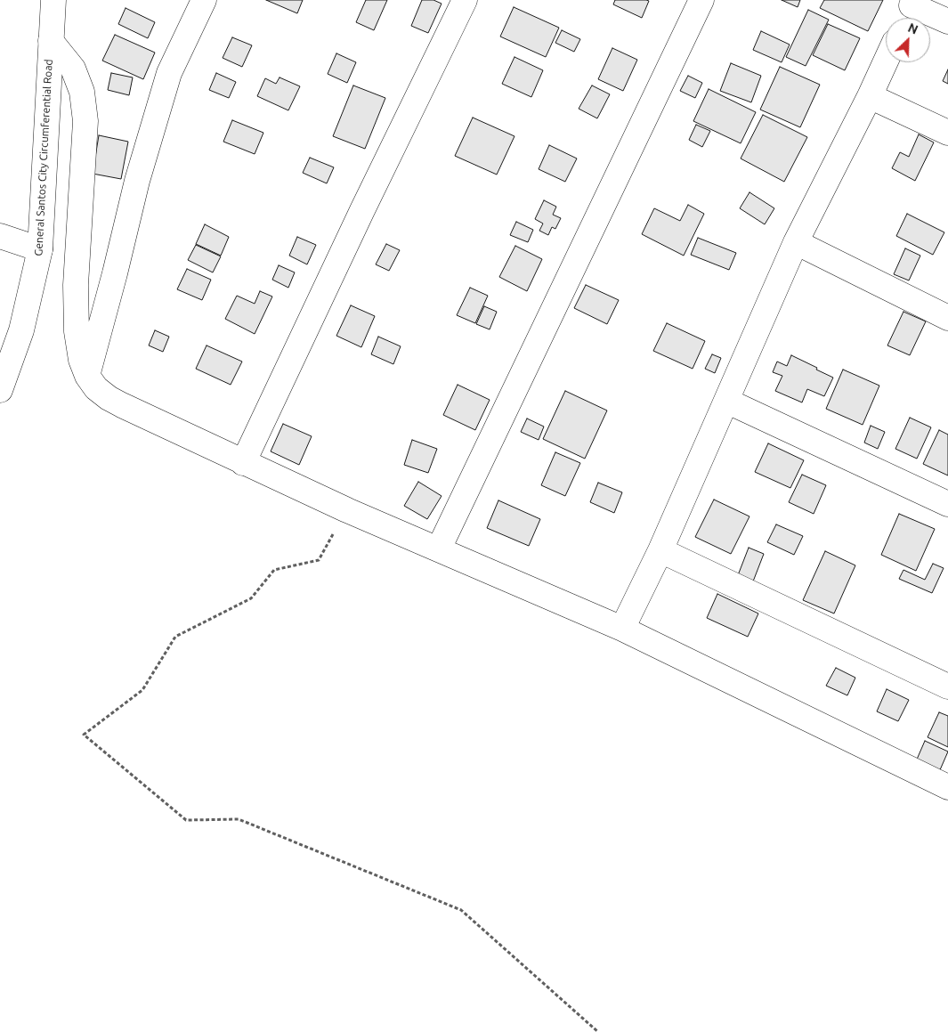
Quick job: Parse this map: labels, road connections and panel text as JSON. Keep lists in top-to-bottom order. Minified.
{"streets":{"street":["General Santos City Circumferential Road"]},"north":"top right"}
